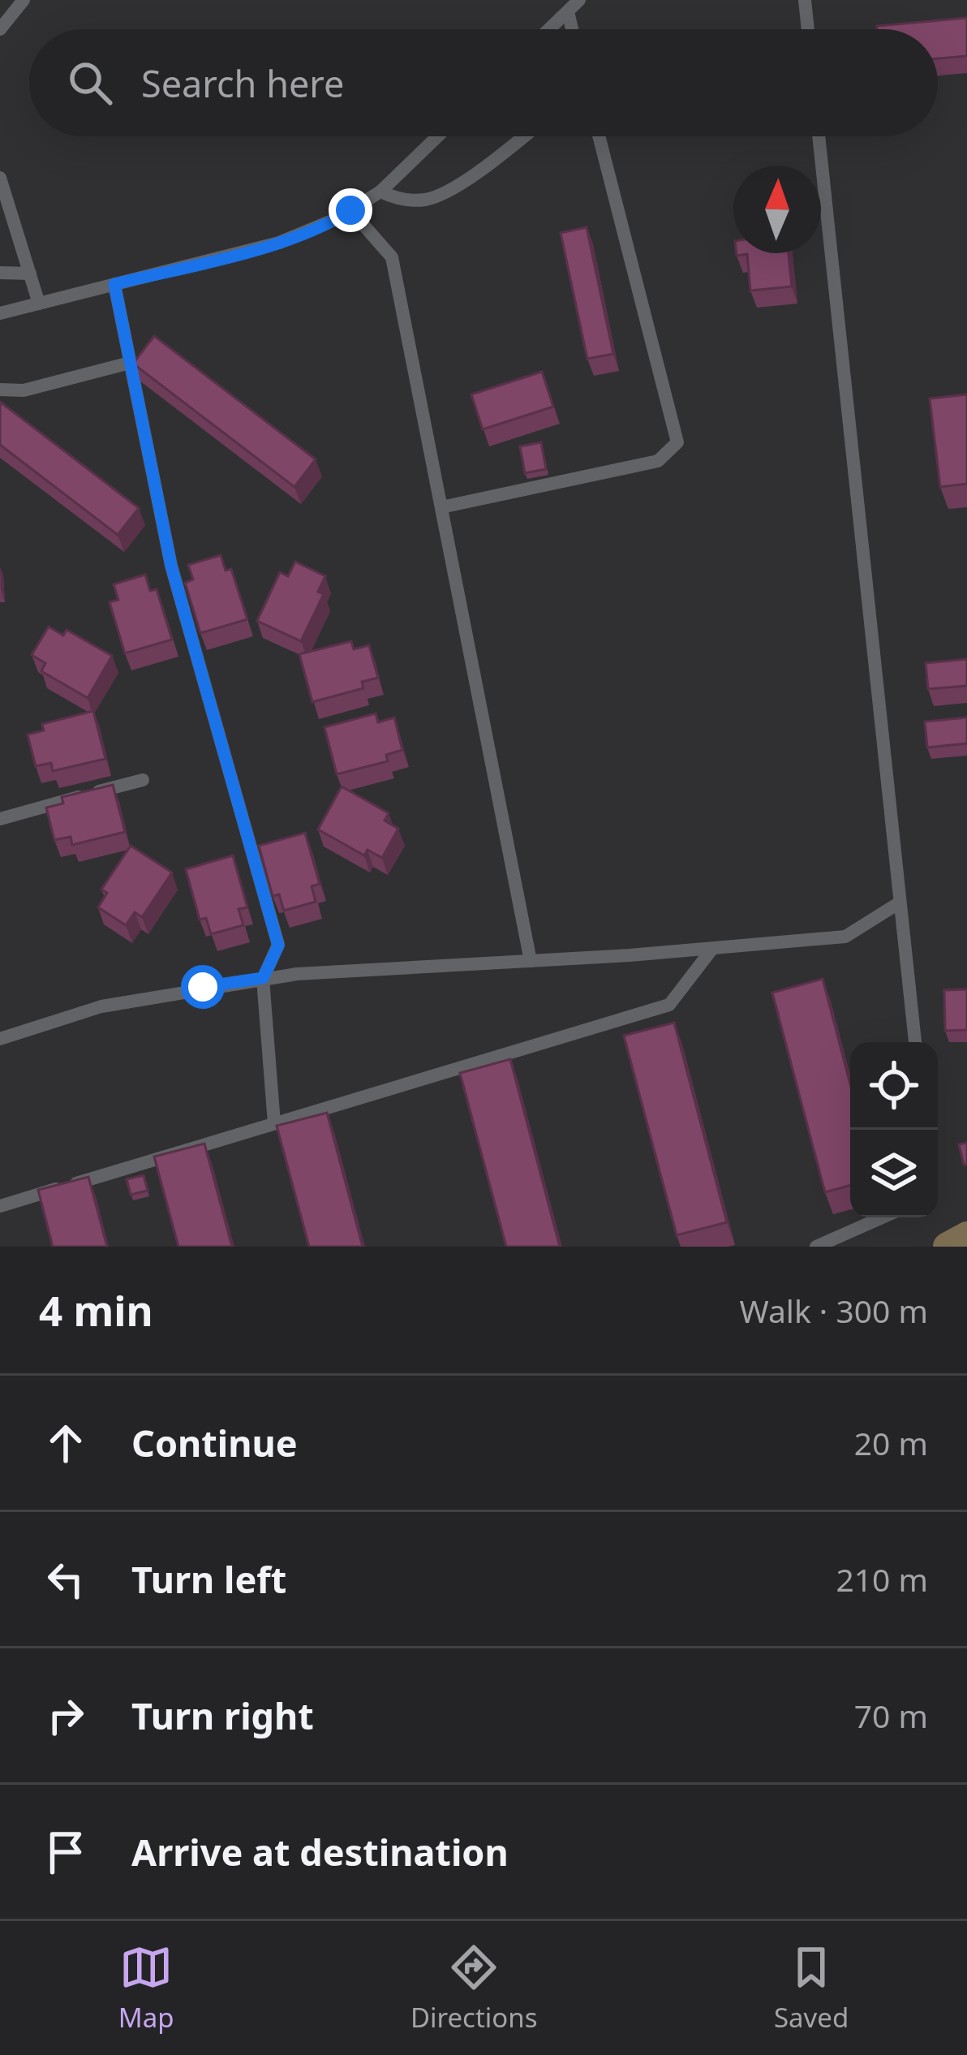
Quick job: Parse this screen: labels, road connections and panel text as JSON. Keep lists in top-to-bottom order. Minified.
{"north":"top","page":{"search":"Search here","heading":["4 min","Walk · 300 m"],"list":[["Continue","20 m"],["Turn left","210 m"],["Turn right","70 m"],"Arrive at destination"],"nav":["Map","Directions","Saved"]}}
